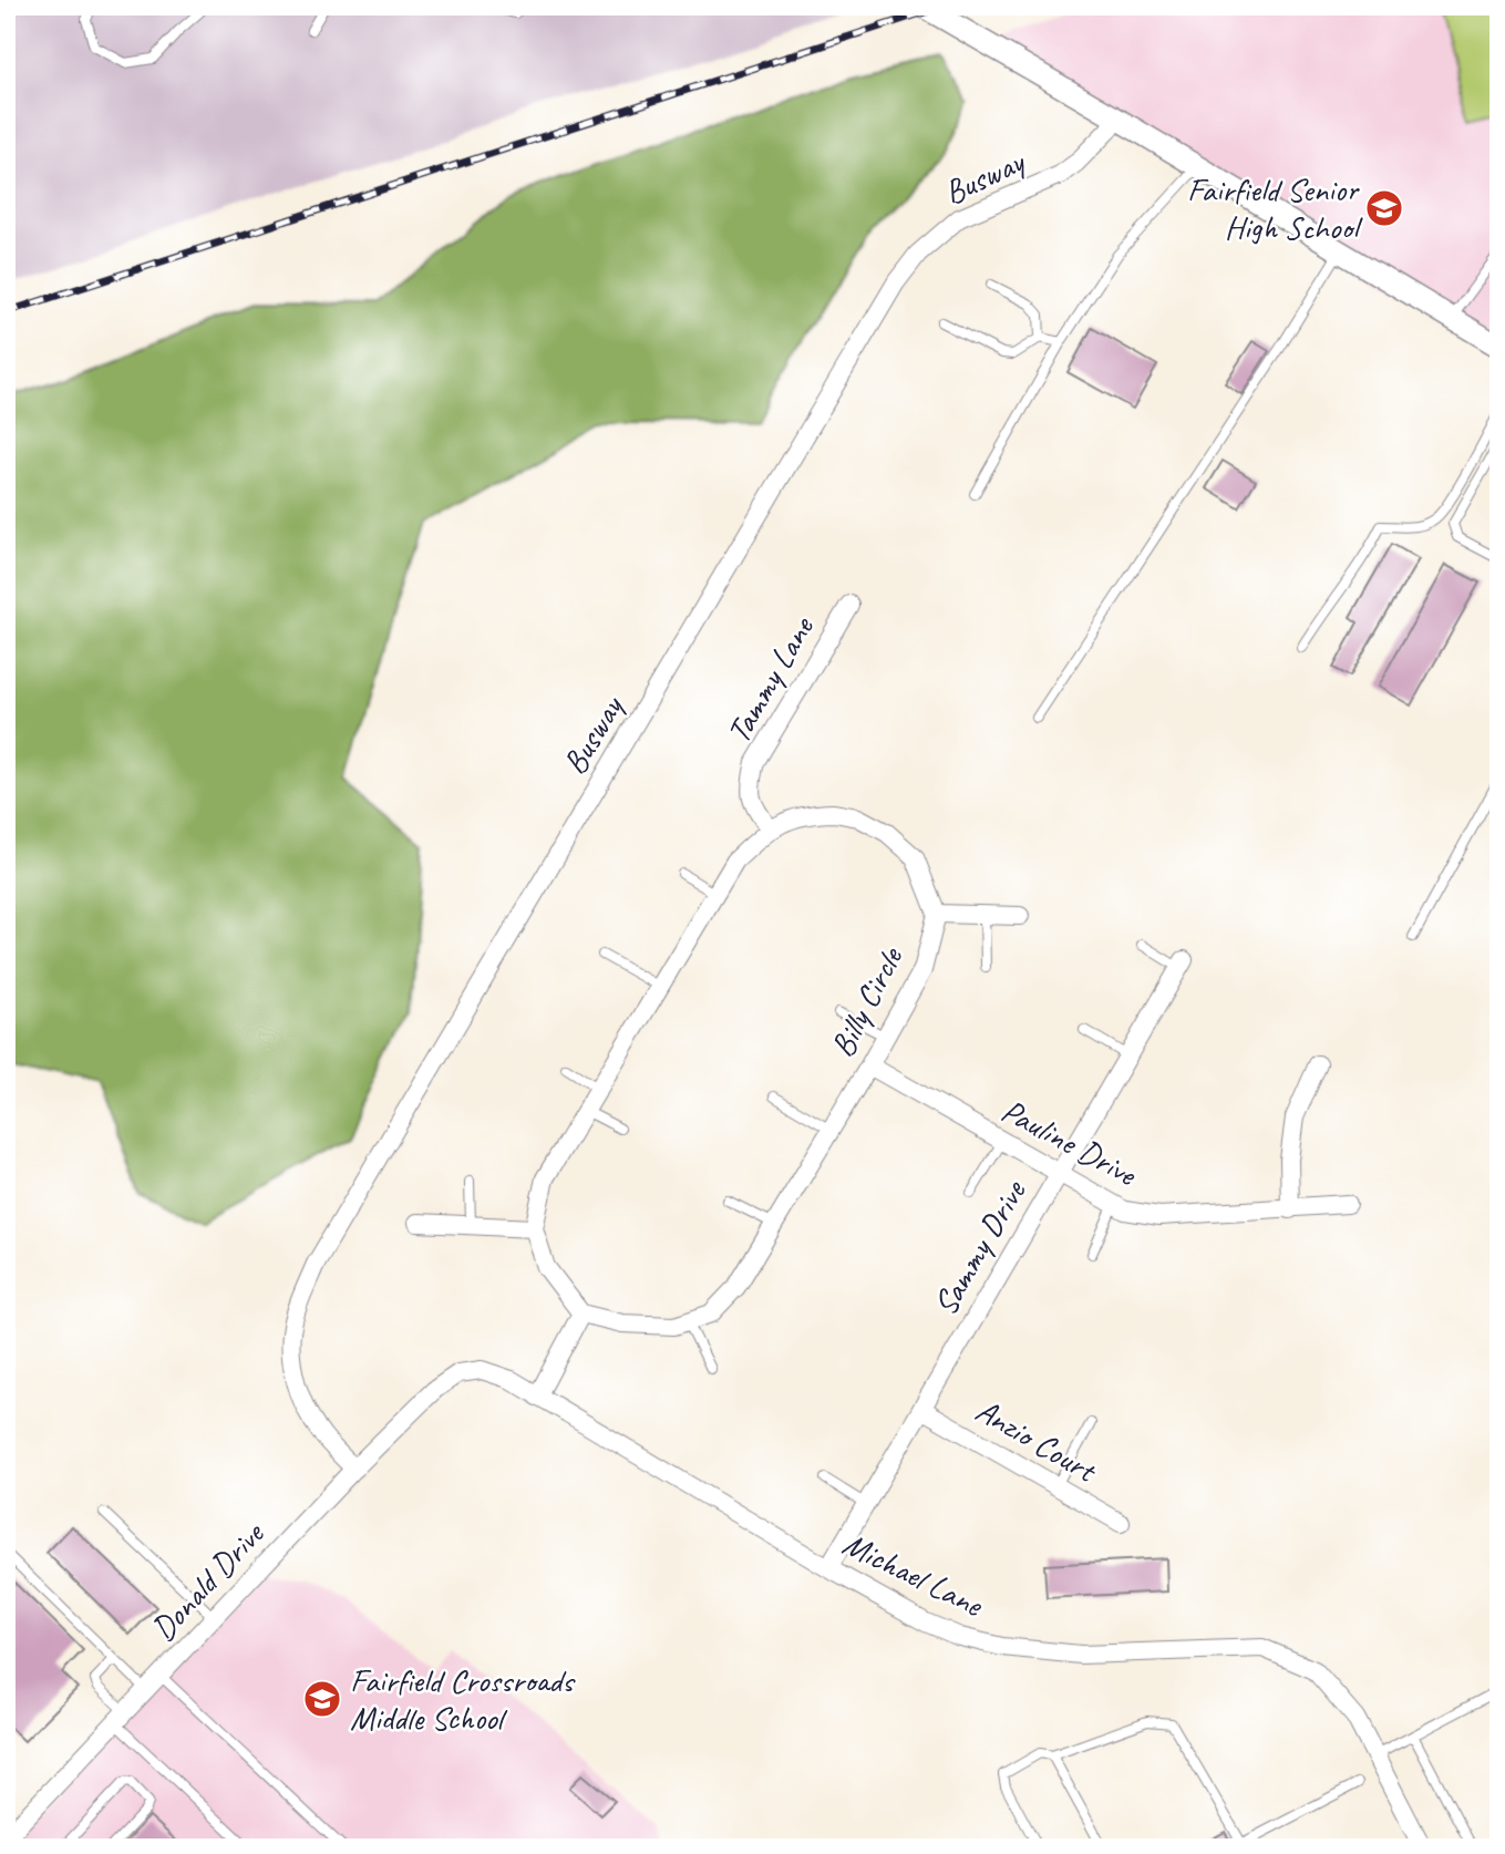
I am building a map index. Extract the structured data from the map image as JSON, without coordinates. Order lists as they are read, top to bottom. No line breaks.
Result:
{"streets":{"street":["Busway","Tammy Lane","Billy Circle","Pauline Drive","Sammy Drive","Anzio Court","Michael Lane","Donald Drive"]},"crossings":[["Busway","Donald Drive"],["Billy Circle","Pauline Drive"],["Pauline Drive","Sammy Drive"],["Sammy Drive","Anzio Court"],["Sammy Drive","Michael Lane"],["Michael Lane","Donald Drive"]],"places":{"school or university":["Fairfield Senior High School","Fairfield Crossroads Middle School"]}}
